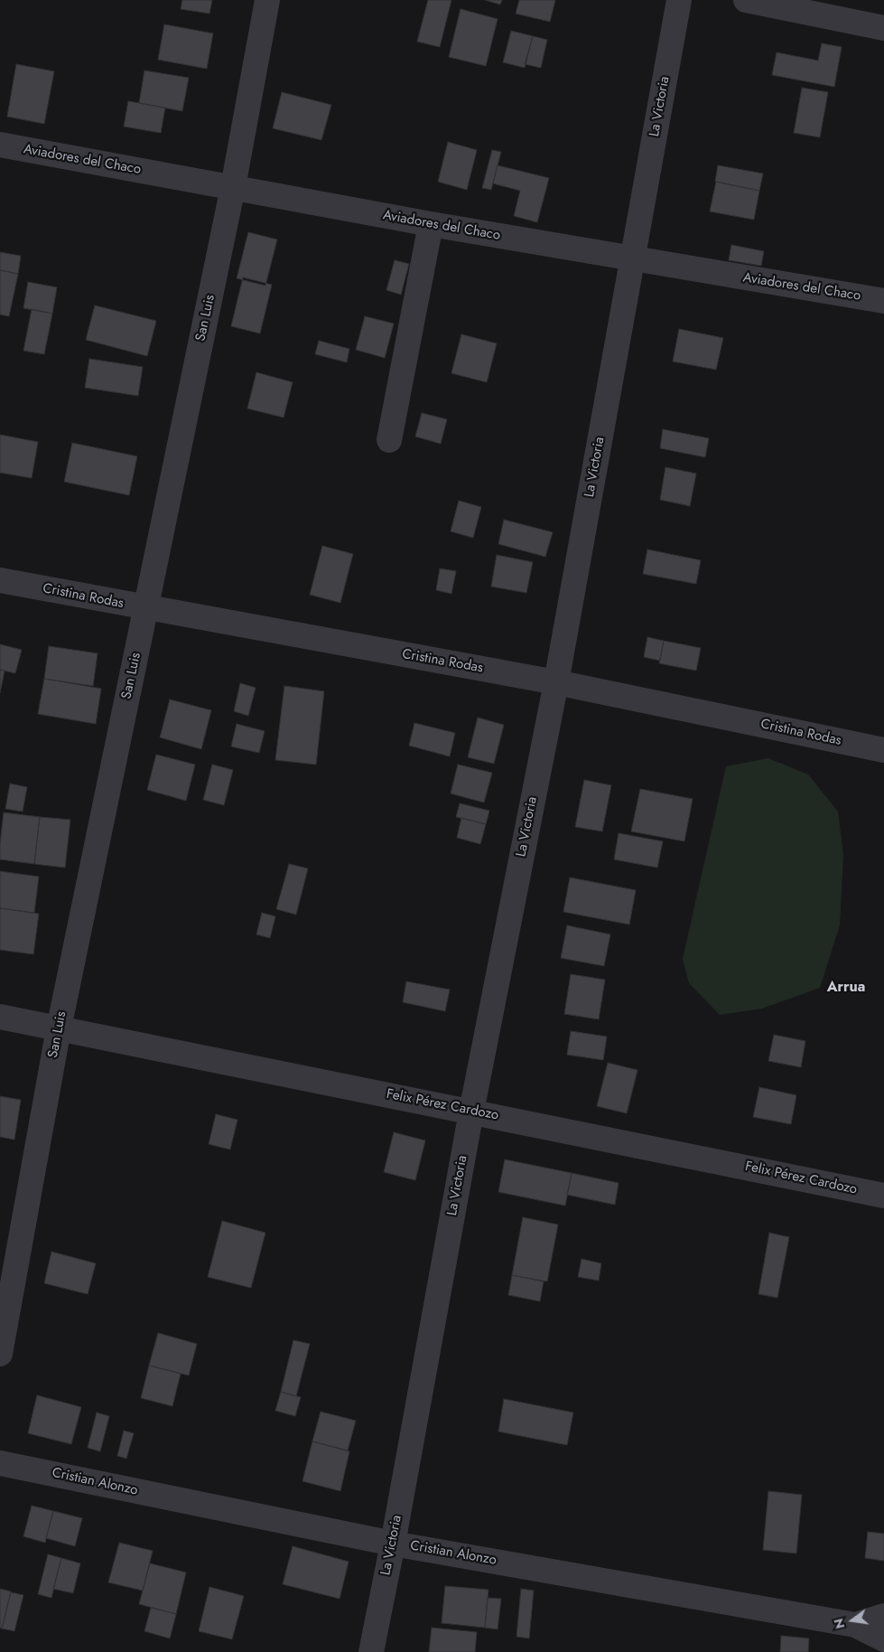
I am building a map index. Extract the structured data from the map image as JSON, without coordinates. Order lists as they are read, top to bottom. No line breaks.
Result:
{"streets":{"street":["La Victoria","Aviadores del Chaco","San Luis","Cristina Rodas","Felix Pérez Cardozo","Cristian Alonzo"]},"crossings":[["La Victoria","Aviadores del Chaco"],["La Victoria","Cristina Rodas"],["La Victoria","Felix Pérez Cardozo"],["La Victoria","Cristian Alonzo"],["Aviadores del Chaco","San Luis"],["San Luis","Cristina Rodas"],["San Luis","Felix Pérez Cardozo"]],"districts":["Arrua"],"north":"left"}
